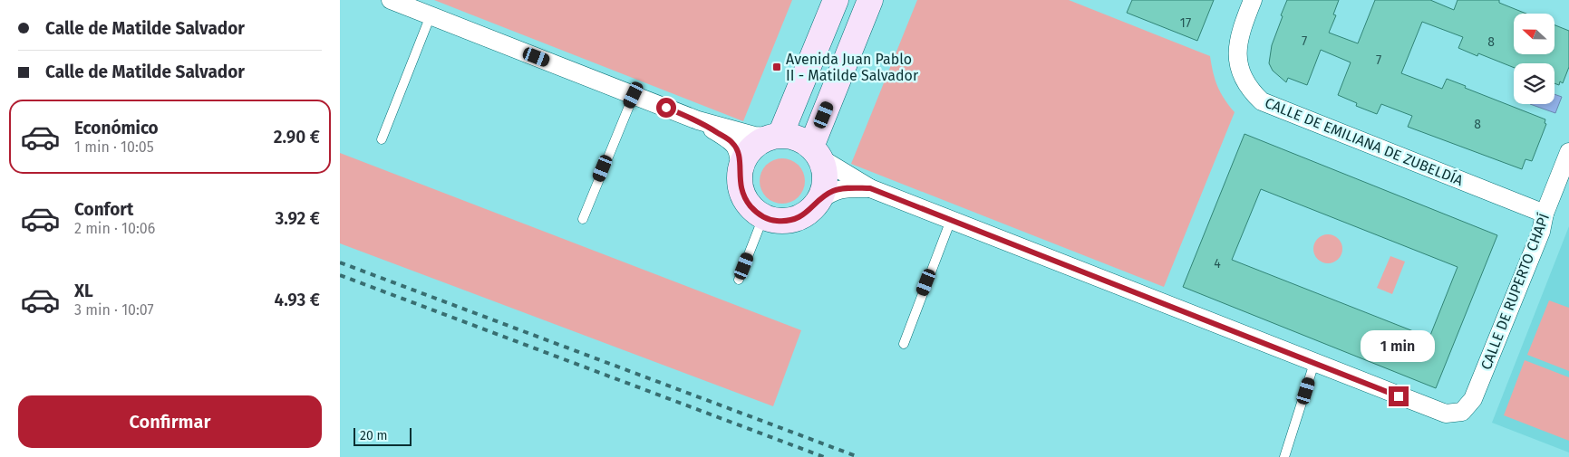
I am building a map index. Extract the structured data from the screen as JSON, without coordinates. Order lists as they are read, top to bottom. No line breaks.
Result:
{"streets":{"street":["CALLE DE EMILIANA DE ZUBELDÍA","CALLE DE RUPERTO CHAPÍ"]},"crossings":[["CALLE DE EMILIANA DE ZUBELDÍA","CALLE DE RUPERTO CHAPÍ"]],"places":{"transit":["Avenida Juan Pablo II - Matilde Salvador"]},"house_numbers":["17","7","8","7","8","4"],"scale_bar":"20 m","north":"left","page":{"banner":["Calle de Matilde Salvador","Calle de Matilde Salvador"],"list":[{"name":"Económico","note":"1 min · 10:05","value":"2.90 €"},{"name":"Confort","note":"2 min · 10:06","value":"3.92 €"},{"name":"XL","note":"3 min · 10:07","value":"4.93 €"}],"bubble":"1 min","buttons":"Confirmar","scale":"20 m"}}
